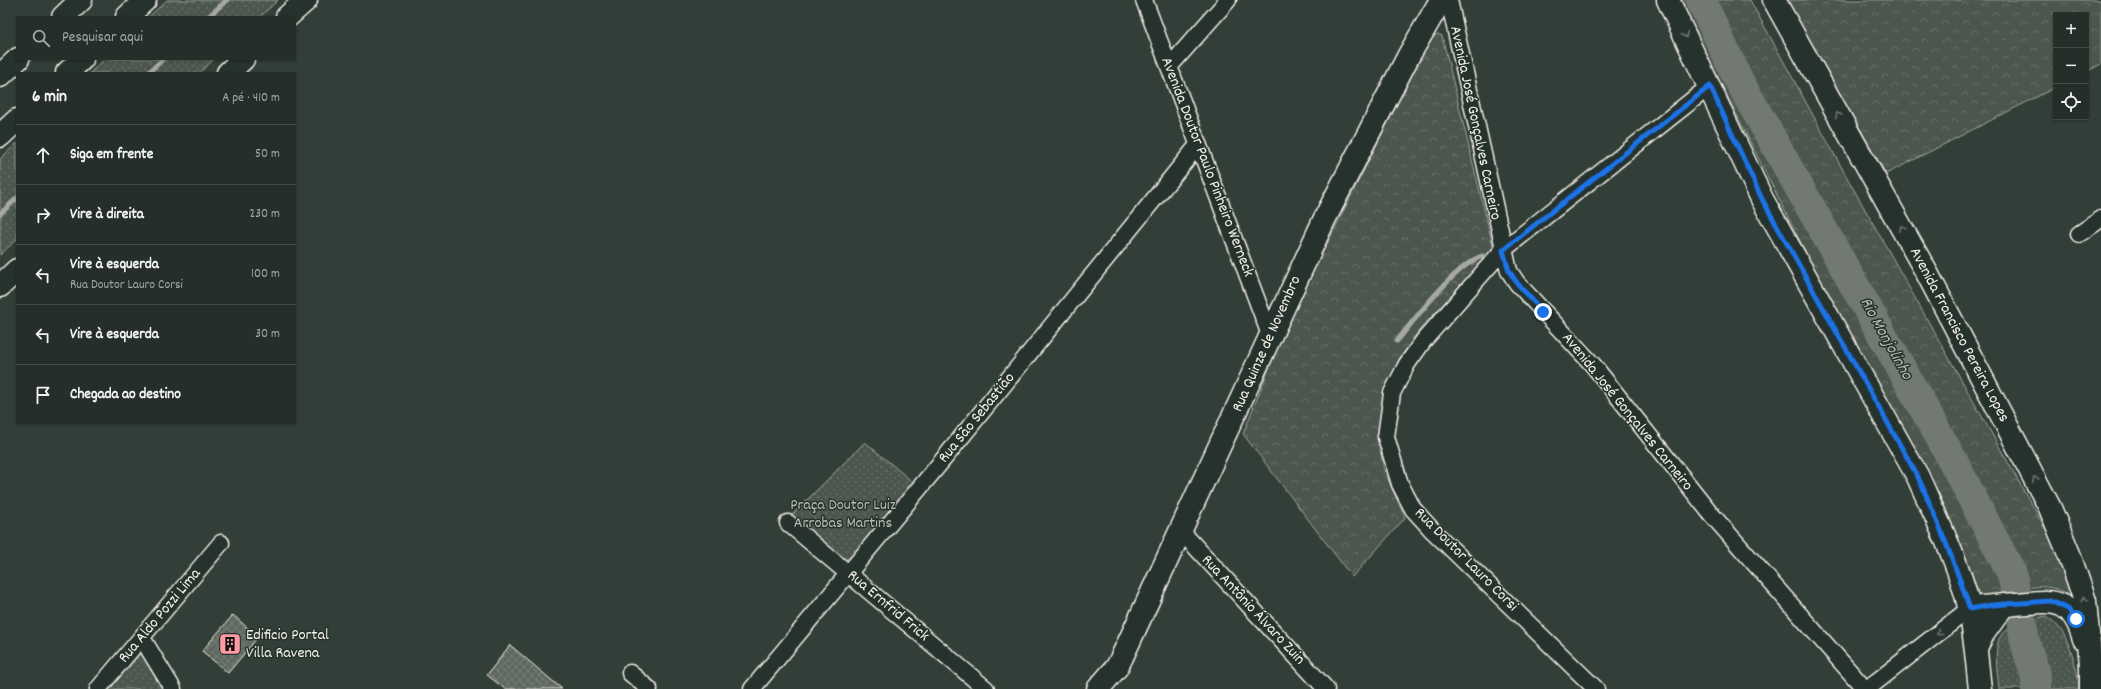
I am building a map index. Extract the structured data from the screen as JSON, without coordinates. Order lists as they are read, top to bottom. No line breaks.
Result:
{"streets":{"main road":["Avenida Francisco Pereira Lopes","Rua Quinze de Novembro"],"street":["Avenida José Gonçalves Carneiro","Avenida Doutor Paulo Pinheiro Werneck","Rua São Sebastião","Rua Doutor Lauro Corsi","Rua Ernfrid Frick","Rua Antônio Álvaro Zuin","Rua Aldo Pozzi Lima"]},"crossings":[["Avenida José Gonçalves Carneiro","Rua Doutor Lauro Corsi"],["Avenida Doutor Paulo Pinheiro Werneck","Rua Quinze de Novembro"],["Avenida Doutor Paulo Pinheiro Werneck","Rua São Sebastião"],["Rua Quinze de Novembro","Rua Antônio Álvaro Zuin"],["Rua São Sebastião","Rua Ernfrid Frick"]],"water":["Rio Monjolinho"],"parks":["Praça Doutor Luiz Arrobas Martins"],"places":{"building":["Edificio Portal Villa Ravena"]},"page":{"map_buttons":["+","−"],"search":"Pesquisar aqui","heading":["6 min","A pé · 410 m"],"list":[["Siga em frente","50 m"],["Vire à direita","230 m"],["Vire à esquerda","Rua Doutor Lauro Corsi","100 m"],["Vire à esquerda","30 m"],"Chegada ao destino"]}}
